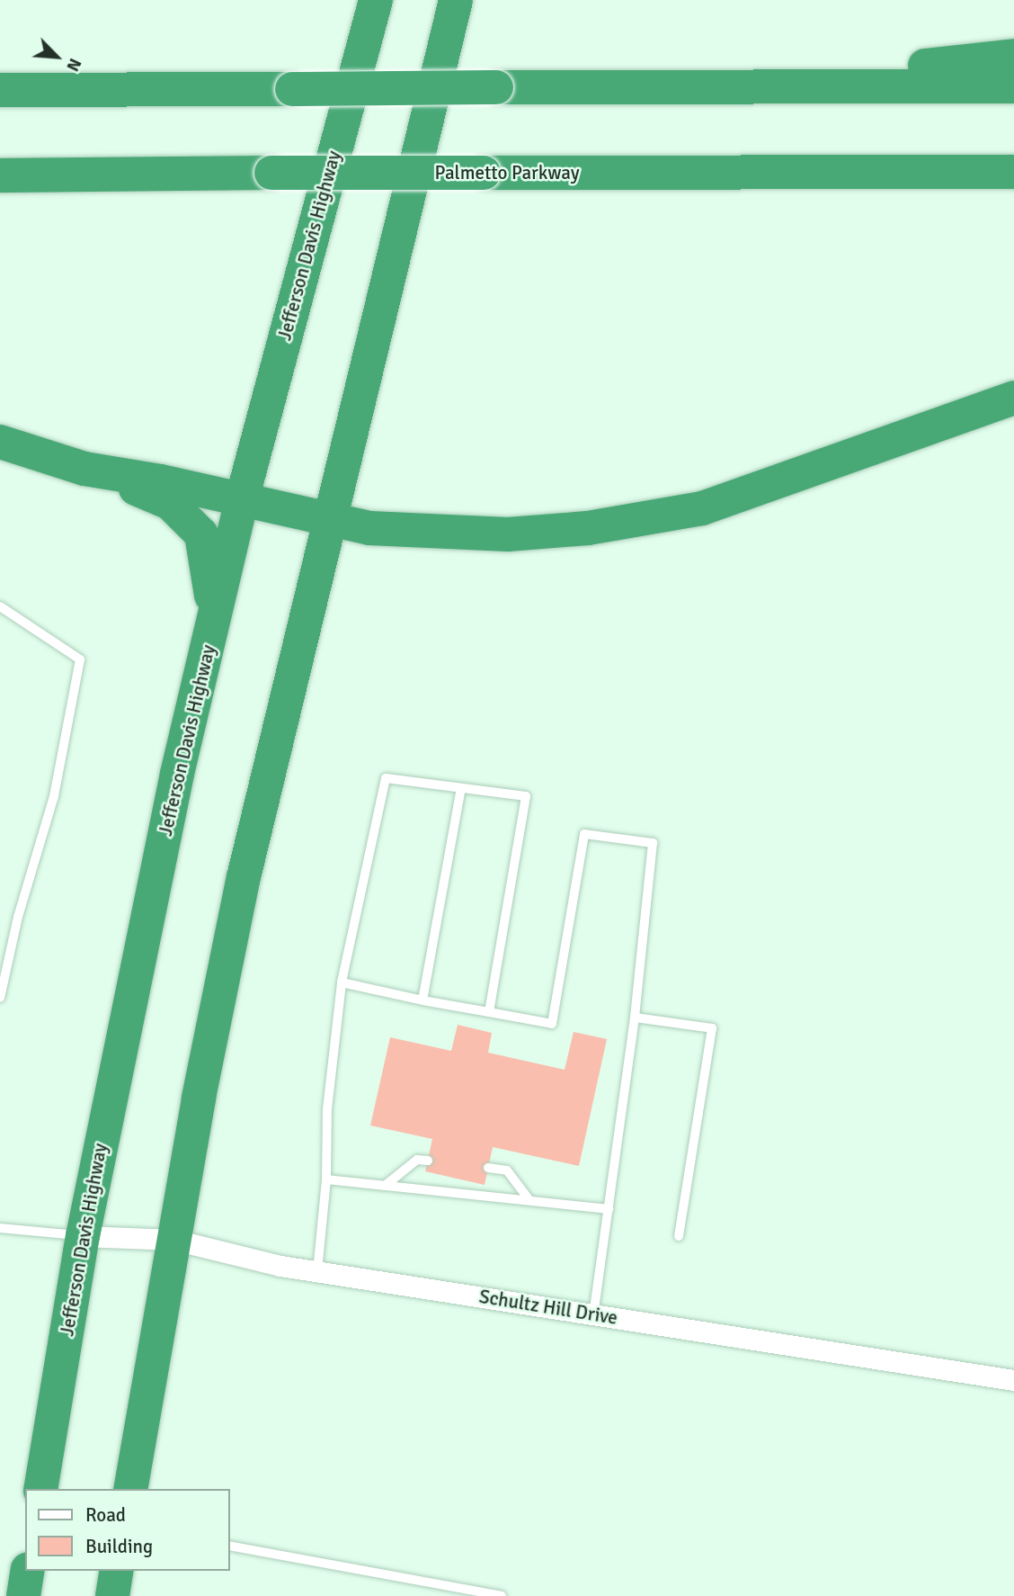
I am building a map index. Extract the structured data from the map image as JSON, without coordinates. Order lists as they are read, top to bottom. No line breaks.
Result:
{"streets":{"highway":["Palmetto Parkway","Jefferson Davis Highway"],"street":["Schultz Hill Drive"]},"crossings":[["Jefferson Davis Highway","Schultz Hill Drive"]],"legend":["Road","Building"],"north":"bottom right"}
